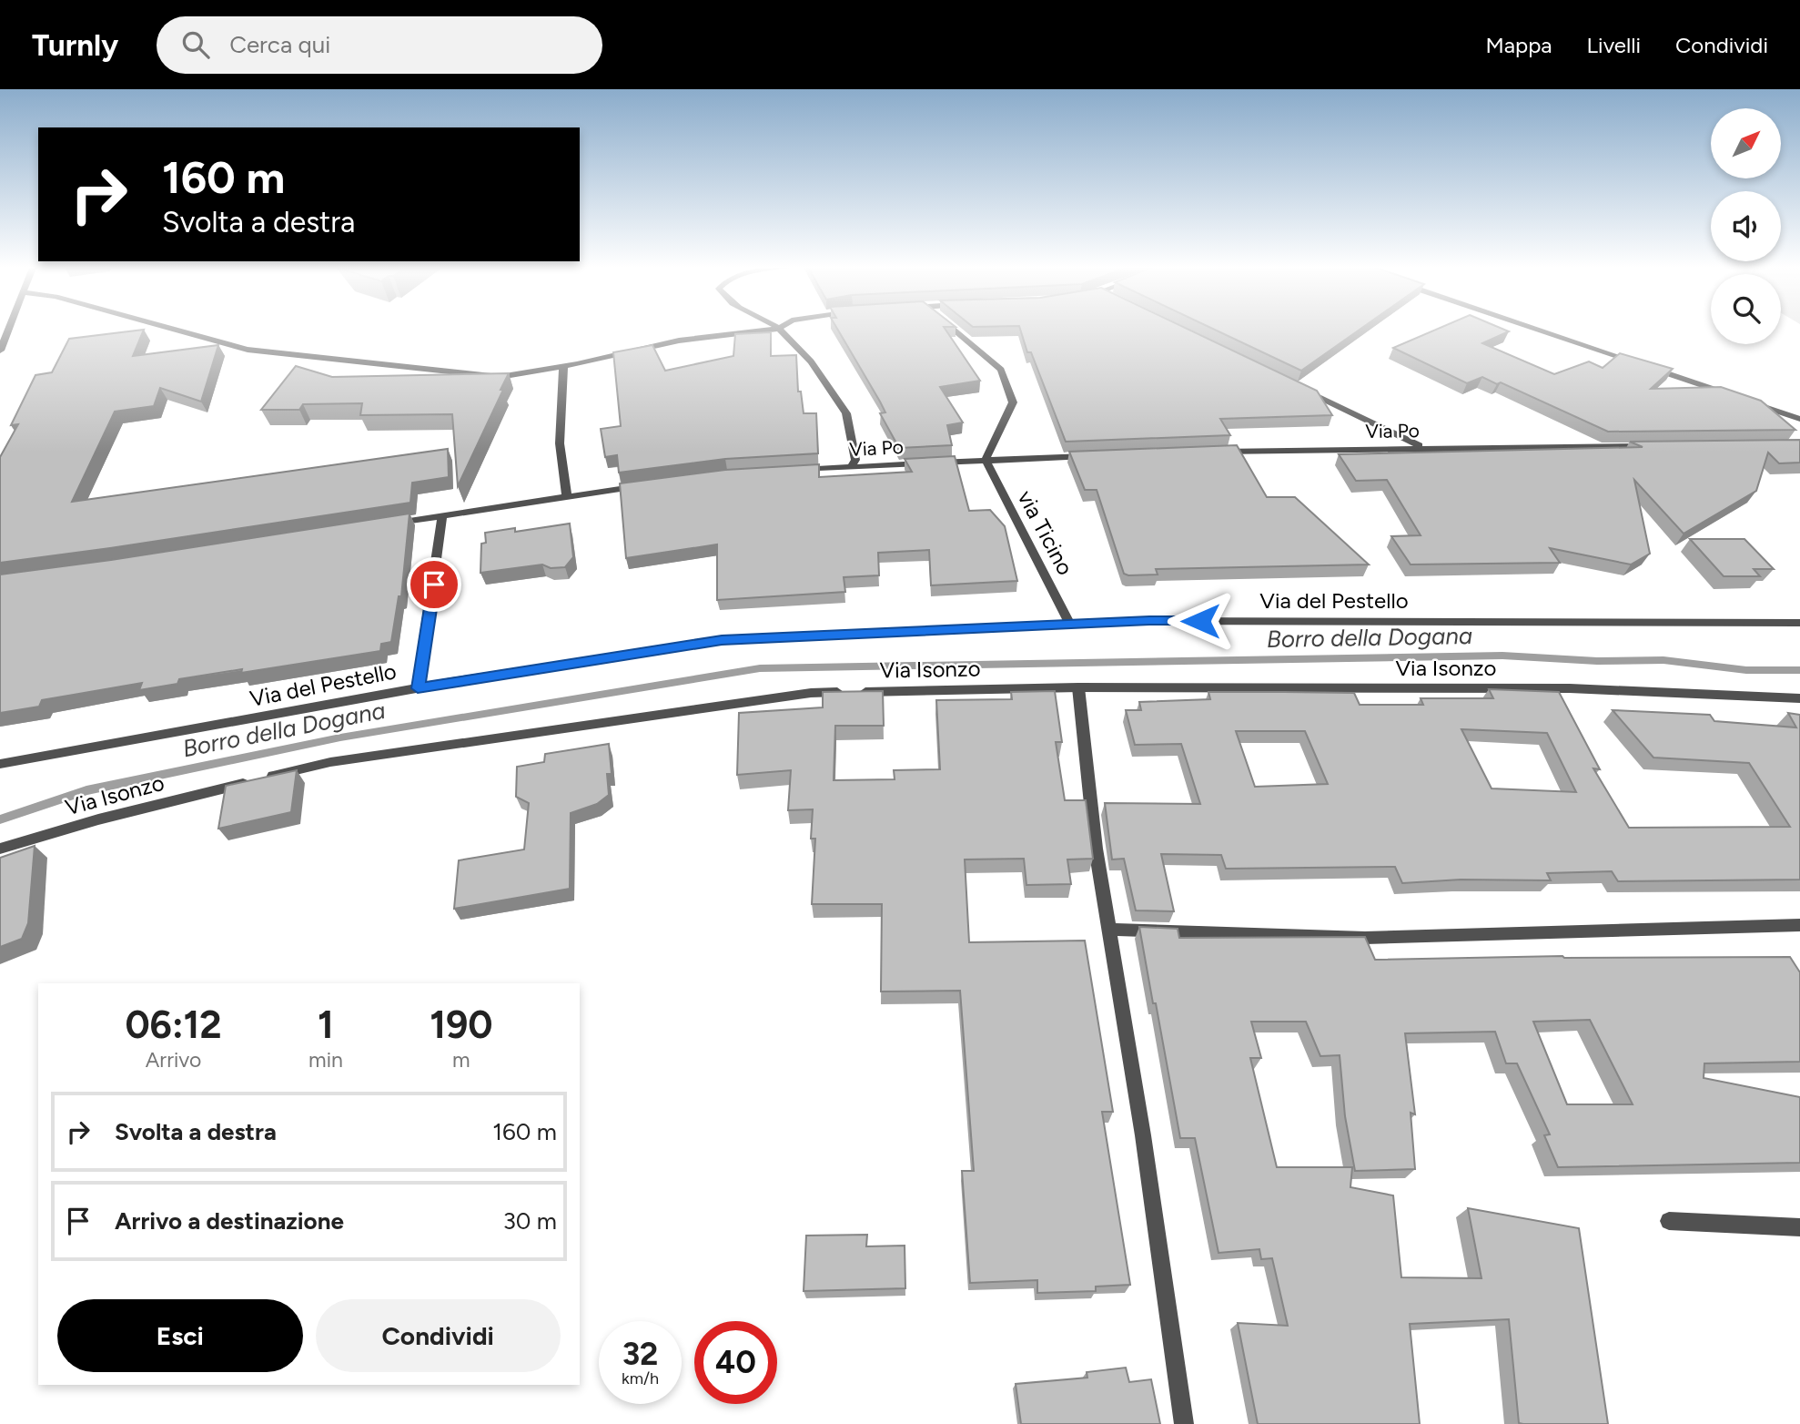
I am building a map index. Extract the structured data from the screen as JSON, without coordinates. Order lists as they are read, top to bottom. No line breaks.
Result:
{"streets":{"street":["Via Po","via Ticino","Via del Pestello","Via Isonzo"]},"crossings":[["Via Po","via Ticino"],["via Ticino","Via del Pestello"]],"water":["Borro della Dogana"],"north":"top right","page":{"header":"Turnly","search":"Cerca qui","nav":["Mappa","Livelli","Condividi"],"turn":["160 m","Svolta a destra"],"eta":["06:12","Arrivo","1","min","190","m"],"list":[{"name":"Svolta a destra","value":"160 m"},{"name":"Arrivo a destinazione","value":"30 m"}],"buttons":["Esci","Condividi"],"speed":"32 km/h","limit":"40"}}
